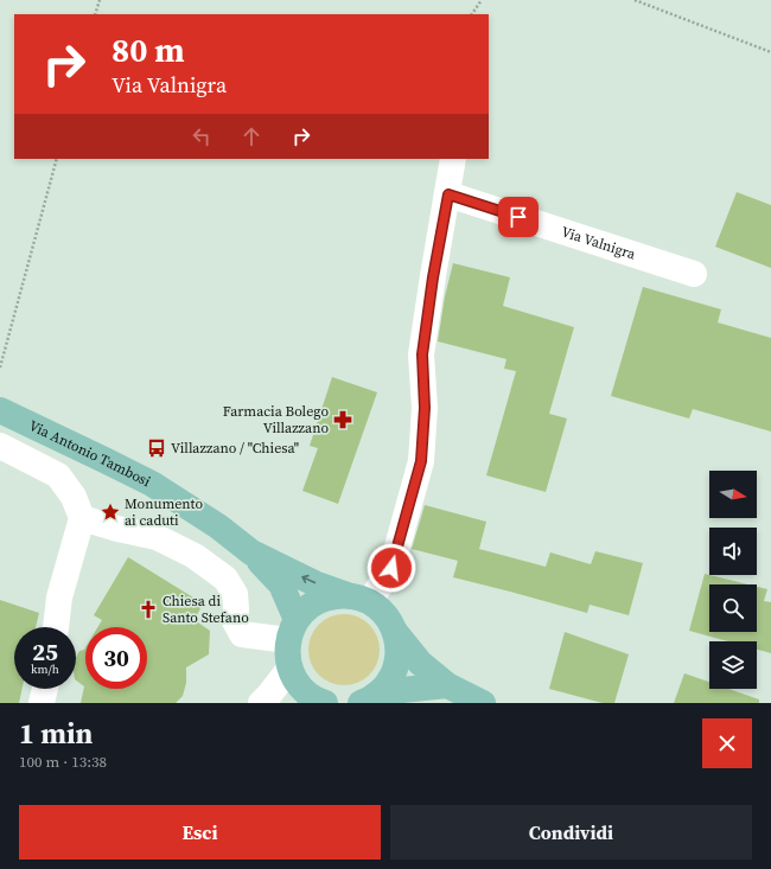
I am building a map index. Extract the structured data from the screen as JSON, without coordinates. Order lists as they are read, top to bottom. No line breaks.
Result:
{"streets":{"main road":["Via Antonio Tambosi"],"street":["Via Valnigra"]},"places":{"pharmacy":["Farmacia Bolego Villazzano"],"bus stop":["Villazzano / \"Chiesa\""],"place":["Monumento ai caduti"],"church":["Chiesa di Santo Stefano"]},"north":"right","page":{"turn":["80 m","Via Valnigra"],"speed":"25 km/h","limit":"30","heading":["1 min","100 m · 13:38"],"buttons":["Esci","Condividi"]}}
